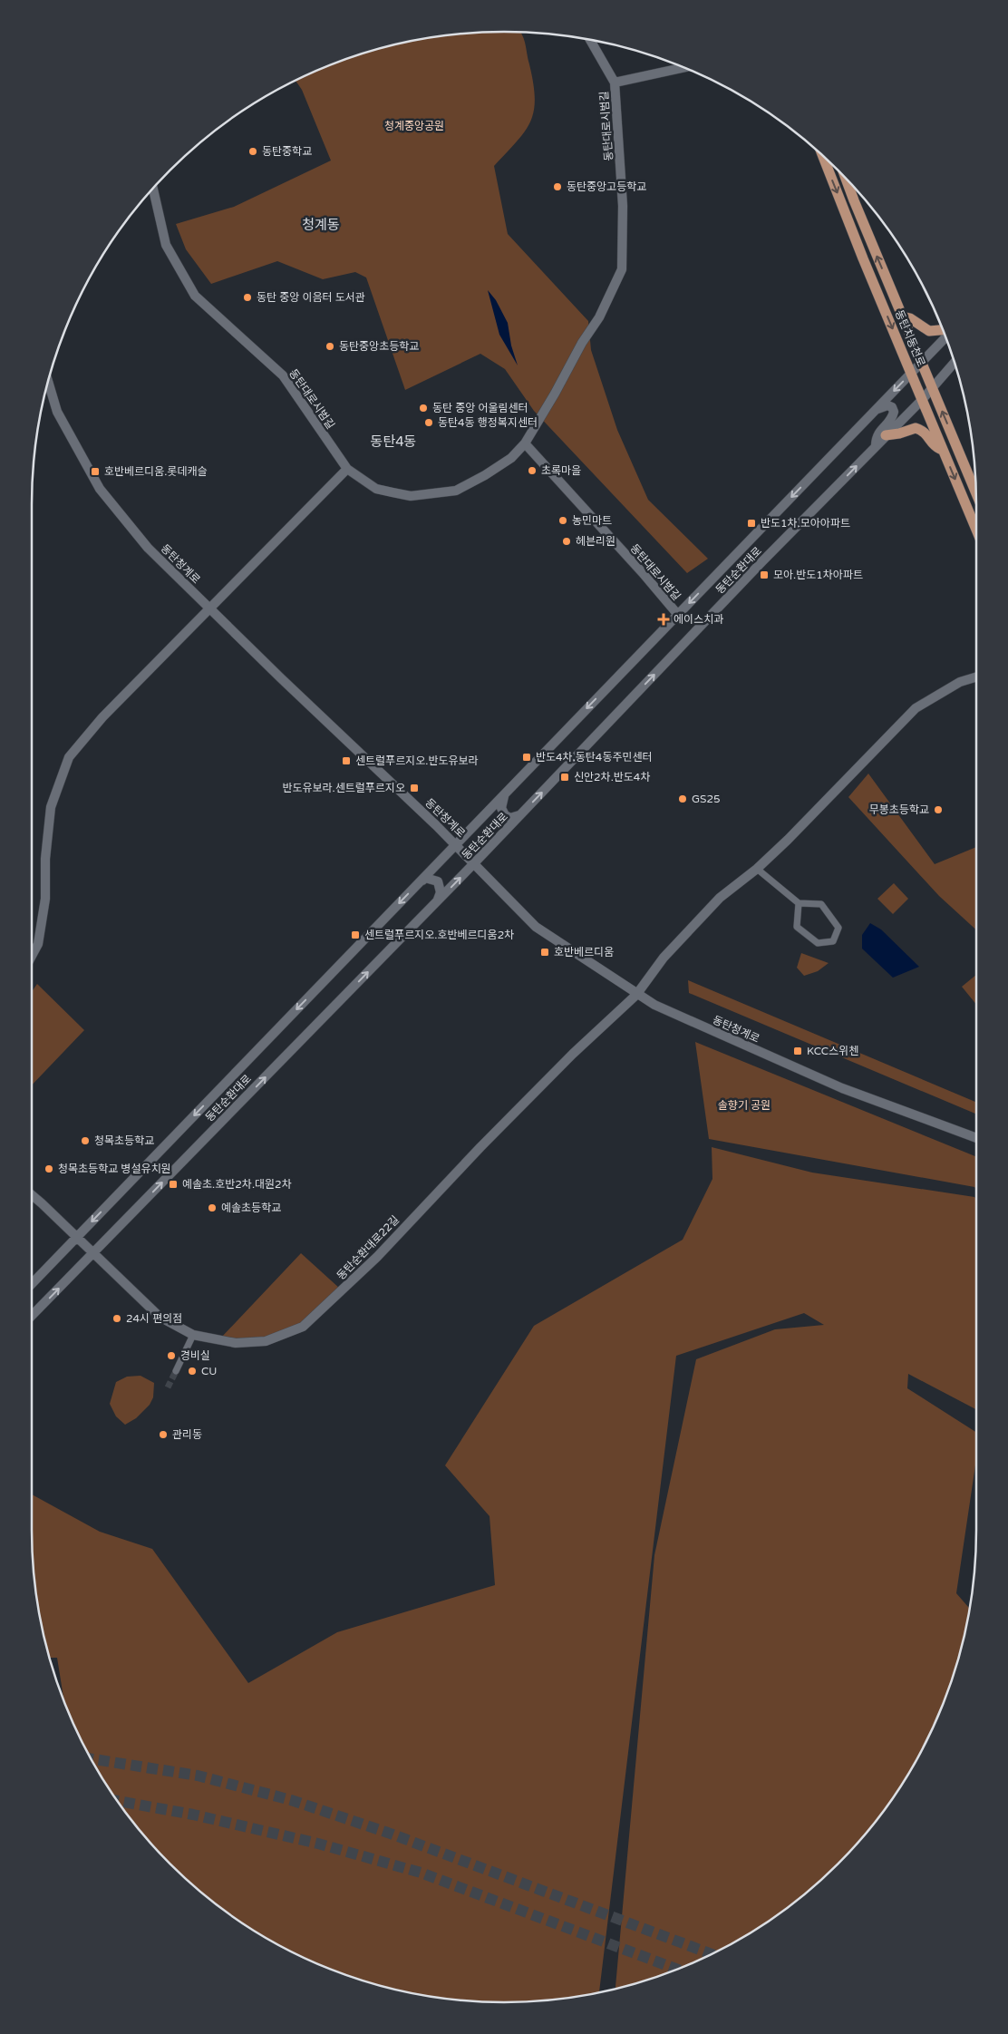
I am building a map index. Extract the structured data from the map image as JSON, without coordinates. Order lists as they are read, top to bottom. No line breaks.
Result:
{"streets":{"main road":["동탄치동천로"],"street":["동탄대로시범길","동탄청계로","동탄순환대로","동탄순환대로22길"]},"crossings":[["동탄대로시범길","동탄순환대로"],["동탄치동천로","동탄순환대로"],["동탄청계로","동탄순환대로"],["동탄청계로","동탄순환대로22길"],["동탄순환대로","동탄순환대로22길"]],"districts":["청계동","동탄4동"],"parks":["청계중앙공원","솔향기 공원"],"places":{"other":["동탄중학교","동탄중앙고등학교","동탄 중앙 이음터 도서관","동탄중앙초등학교","동탄 중앙 어울림센터","동탄4동 행정복지센터","초록마을","농민마트","헤븐리원","GS25","무봉초등학교","청목초등학교","청목초등학교 병설유치원","예솔초등학교","24시 편의점","경비실","CU","관리동"],"transit":["호반베르디움.롯데캐슬","반도1차.모아아파트","모아.반도1차아파트","반도4차.동탄4동주민센터","센트럴푸르지오.반도유보라","신안2차.반도4차","반도유보라.센트럴푸르지오","센트럴푸르지오.호반베르디움2차","호반베르디움","KCC스위첸","예솔초.호반2차.대원2차"],"health":["에이스치과"]}}
